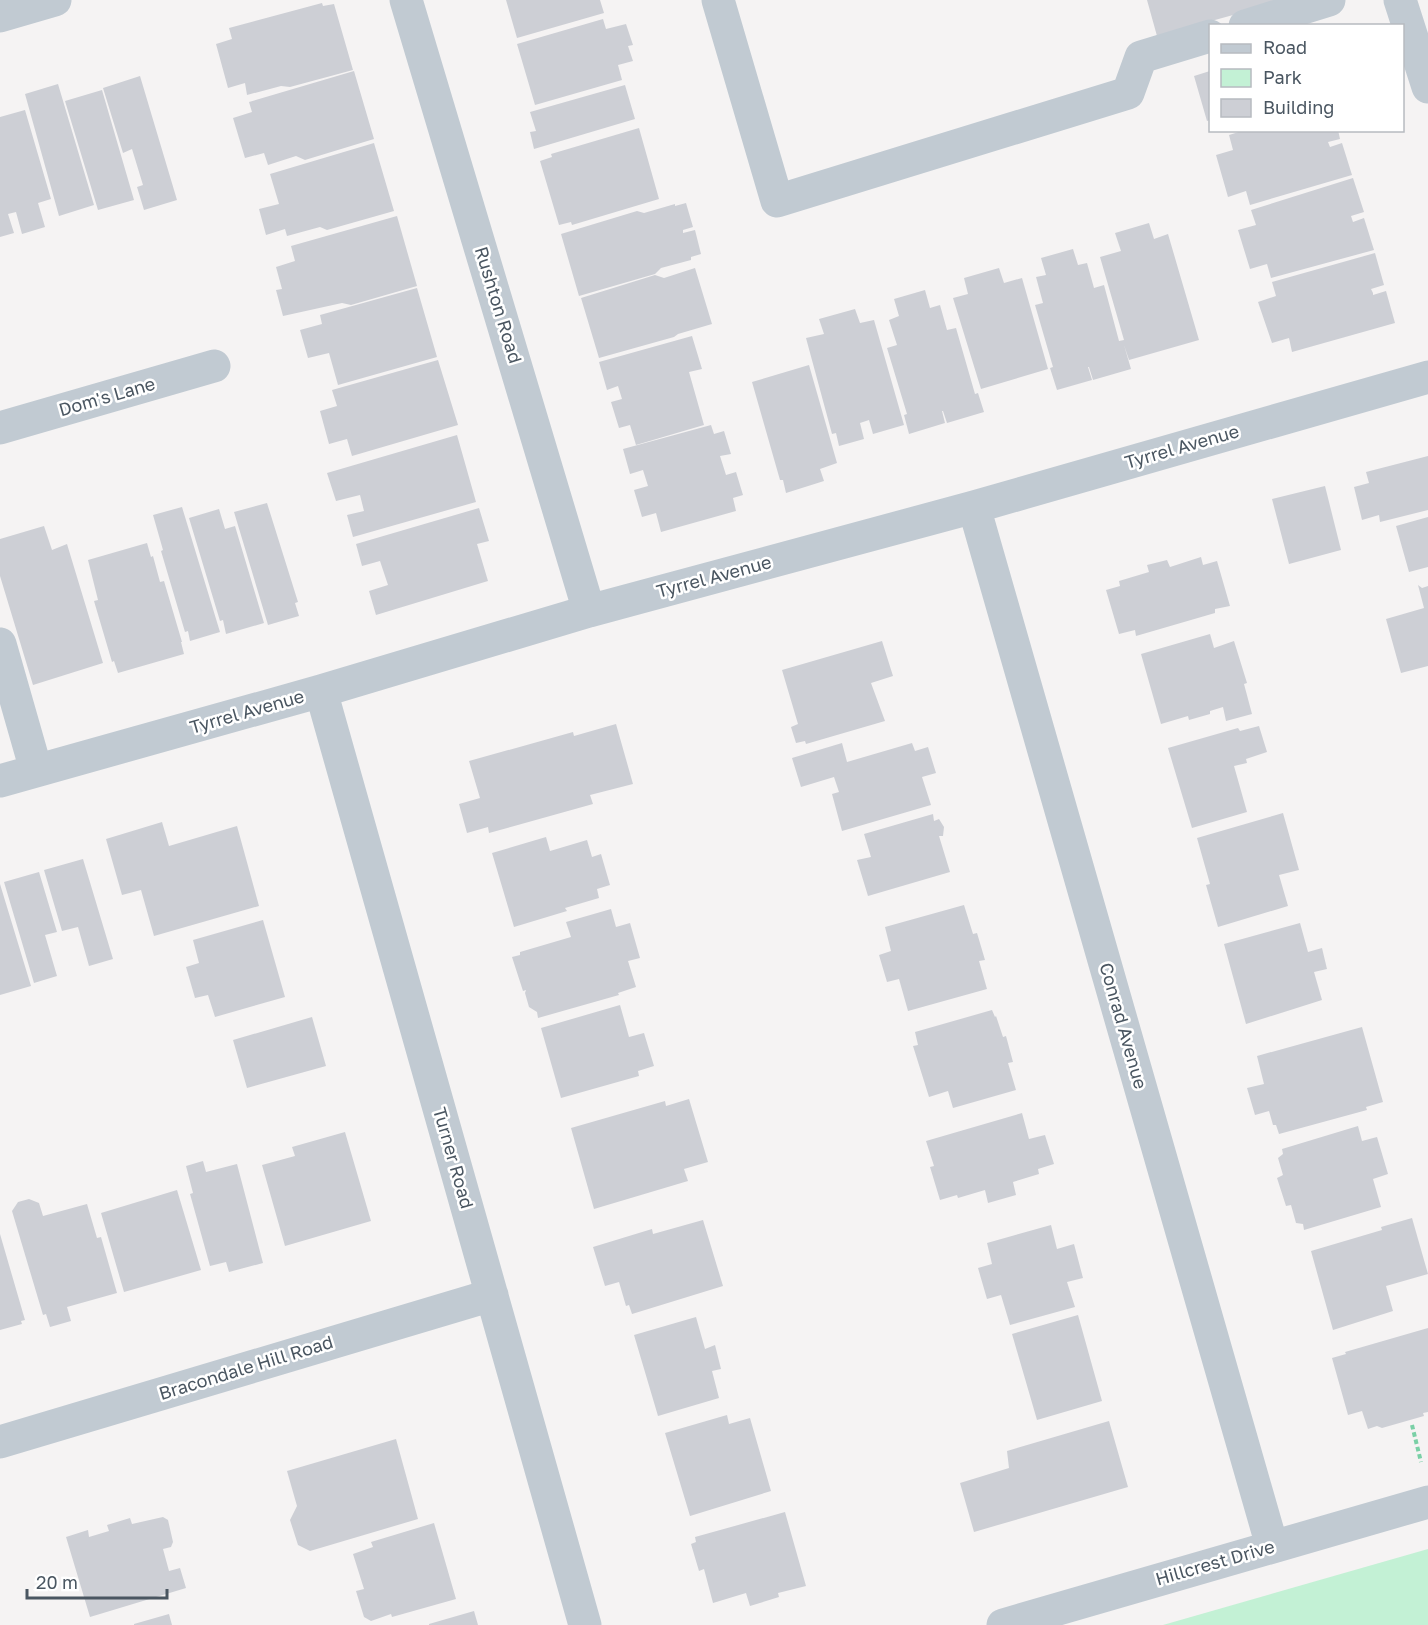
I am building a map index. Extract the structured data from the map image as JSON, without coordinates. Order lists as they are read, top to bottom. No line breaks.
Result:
{"streets":{"street":["Rushton Road","Dom's Lane","Tyrrel Avenue","Conrad Avenue","Turner Road","Bracondale Hill Road","Hillcrest Drive"]},"crossings":[["Rushton Road","Tyrrel Avenue"],["Tyrrel Avenue","Conrad Avenue"],["Tyrrel Avenue","Turner Road"],["Conrad Avenue","Hillcrest Drive"],["Turner Road","Bracondale Hill Road"]],"legend":["Road","Park","Building"],"scale_bar":"20 m"}
